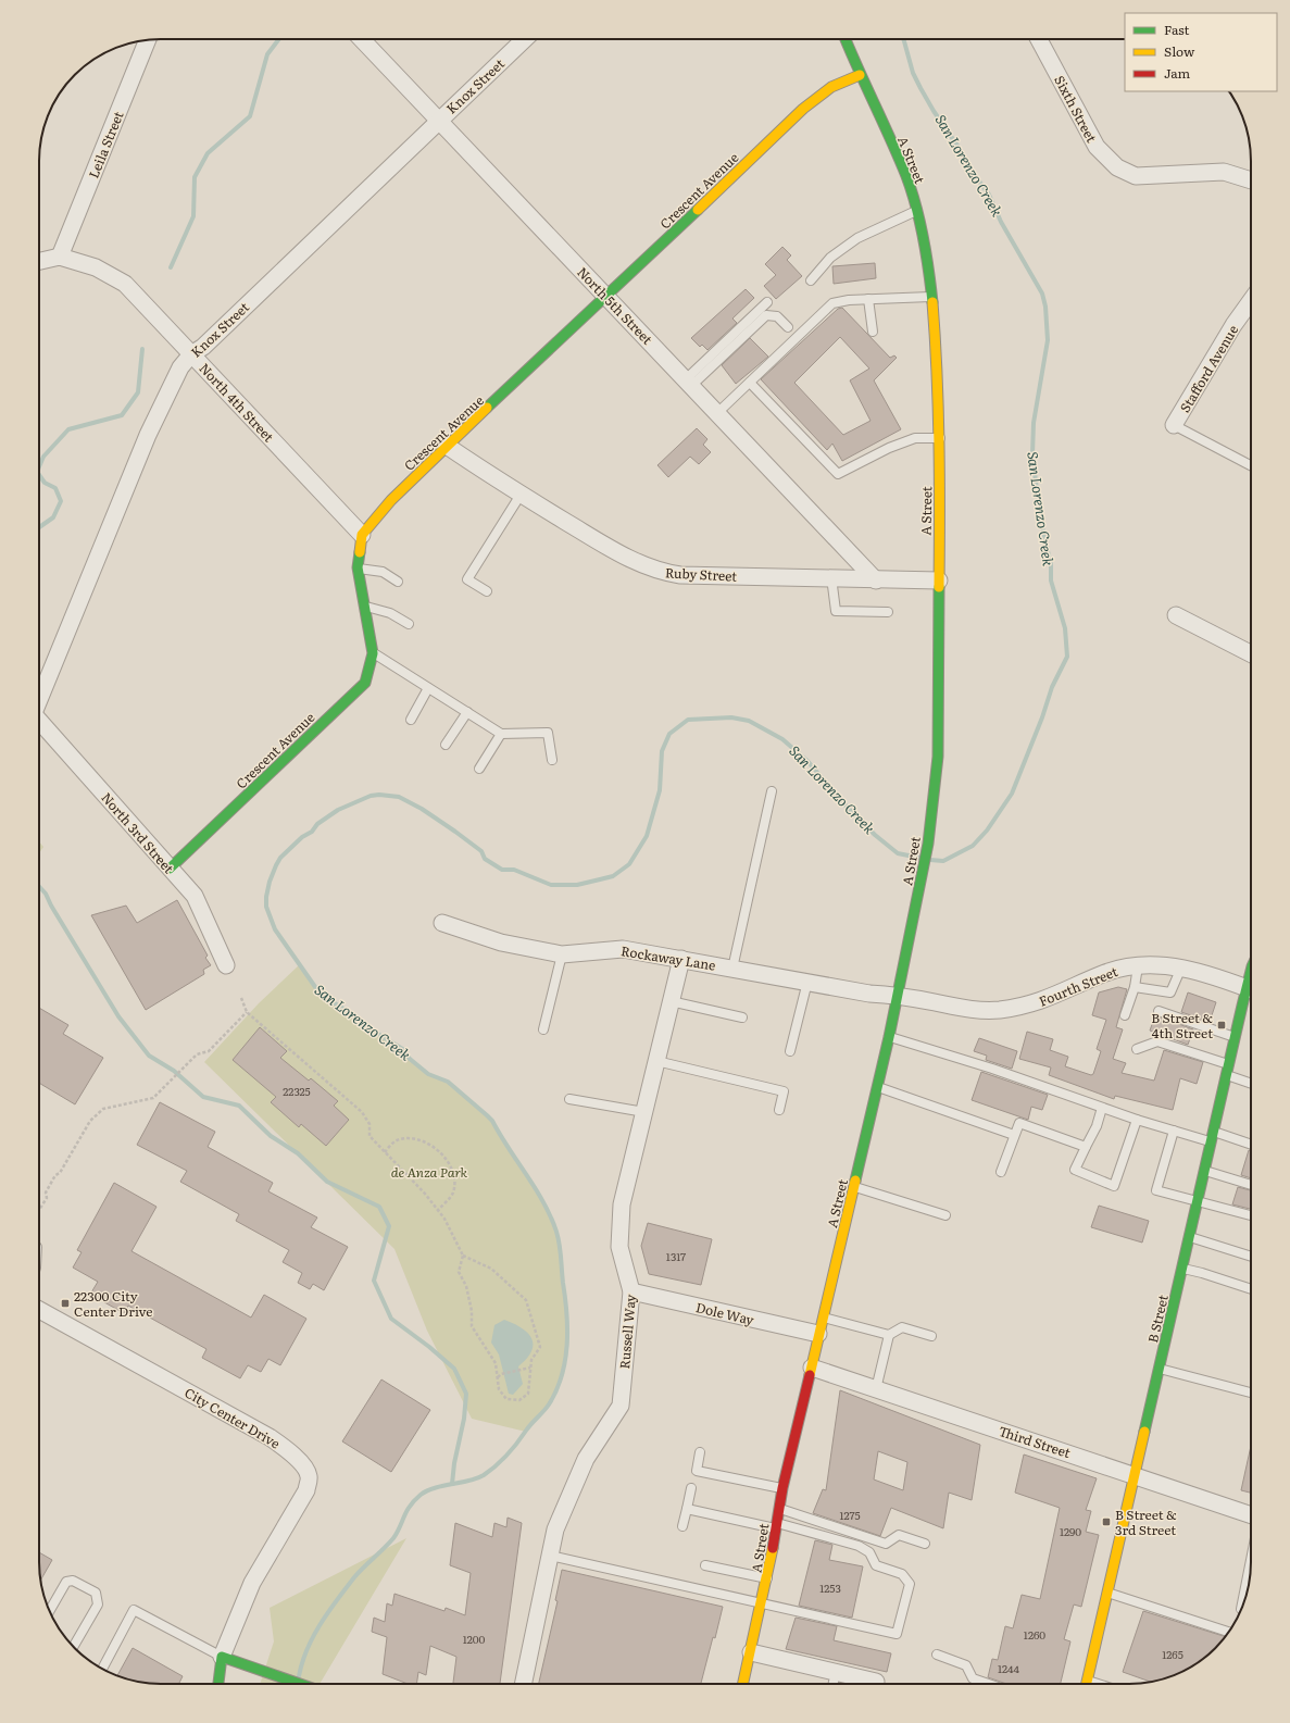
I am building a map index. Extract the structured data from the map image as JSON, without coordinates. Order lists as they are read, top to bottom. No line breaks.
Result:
{"streets":{"street":["Knox Street","Sixth Street","Leila Street","A Street","Crescent Avenue","North 5th Street","Stafford Avenue","North 4th Street","Ruby Street","North 3rd Street","Rockaway Lane","Fourth Street","Dole Way","B Street","Russell Way","City Center Drive","Third Street"]},"crossings":[["Knox Street","North 5th Street"],["Knox Street","North 4th Street"],["Leila Street","North 4th Street"],["A Street","Crescent Avenue"],["A Street","Ruby Street"],["A Street","Rockaway Lane"],["A Street","Fourth Street"],["A Street","Dole Way"],["A Street","Third Street"],["Crescent Avenue","North 5th Street"],["Crescent Avenue","North 4th Street"],["Crescent Avenue","Ruby Street"],["Crescent Avenue","North 3rd Street"],["North 5th Street","Ruby Street"],["Rockaway Lane","Fourth Street"],["Rockaway Lane","Russell Way"],["Dole Way","Russell Way"],["B Street","Third Street"]],"water":["San Lorenzo Creek"],"parks":["de Anza Park"],"places":{"transit":["B Street & 4th Street","22300 City Center Drive","B Street & 3rd Street"]},"house_numbers":["22325","1317","1275","1290","1253","1260","1200","1265","1244"],"legend":["Fast","Slow","Jam"]}
